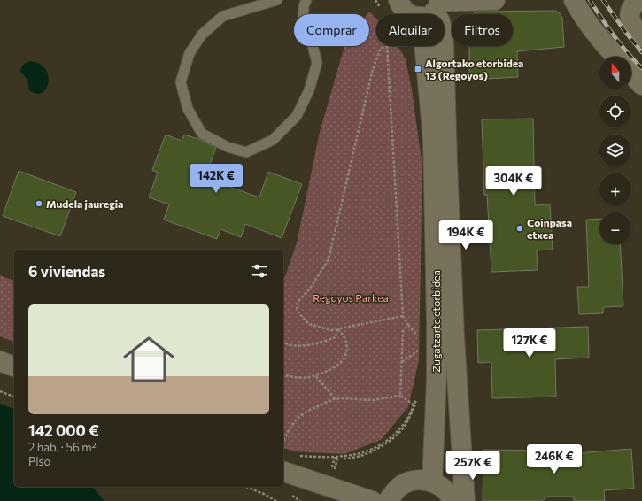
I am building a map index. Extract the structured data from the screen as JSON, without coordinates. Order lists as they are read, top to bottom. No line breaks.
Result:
{"streets":{"street":["Zugatzarte etorbidea"]},"parks":["Regoyos Parkea"],"places":{"transit":["Algortako etorbidea 13 (Regoyos)"],"other":["Mudela jauregia","Coinpasa etxea"]},"north":"top","page":{"chip":["Comprar","Alquilar","Filtros"],"map_buttons":["+","−"],"price":["142K €","304K €","194K €","127K €","246K €","257K €"],"heading":"6 viviendas","list":[{"name":"142 000 €","note":"2 hab. · 56 m² · Piso"}]}}
